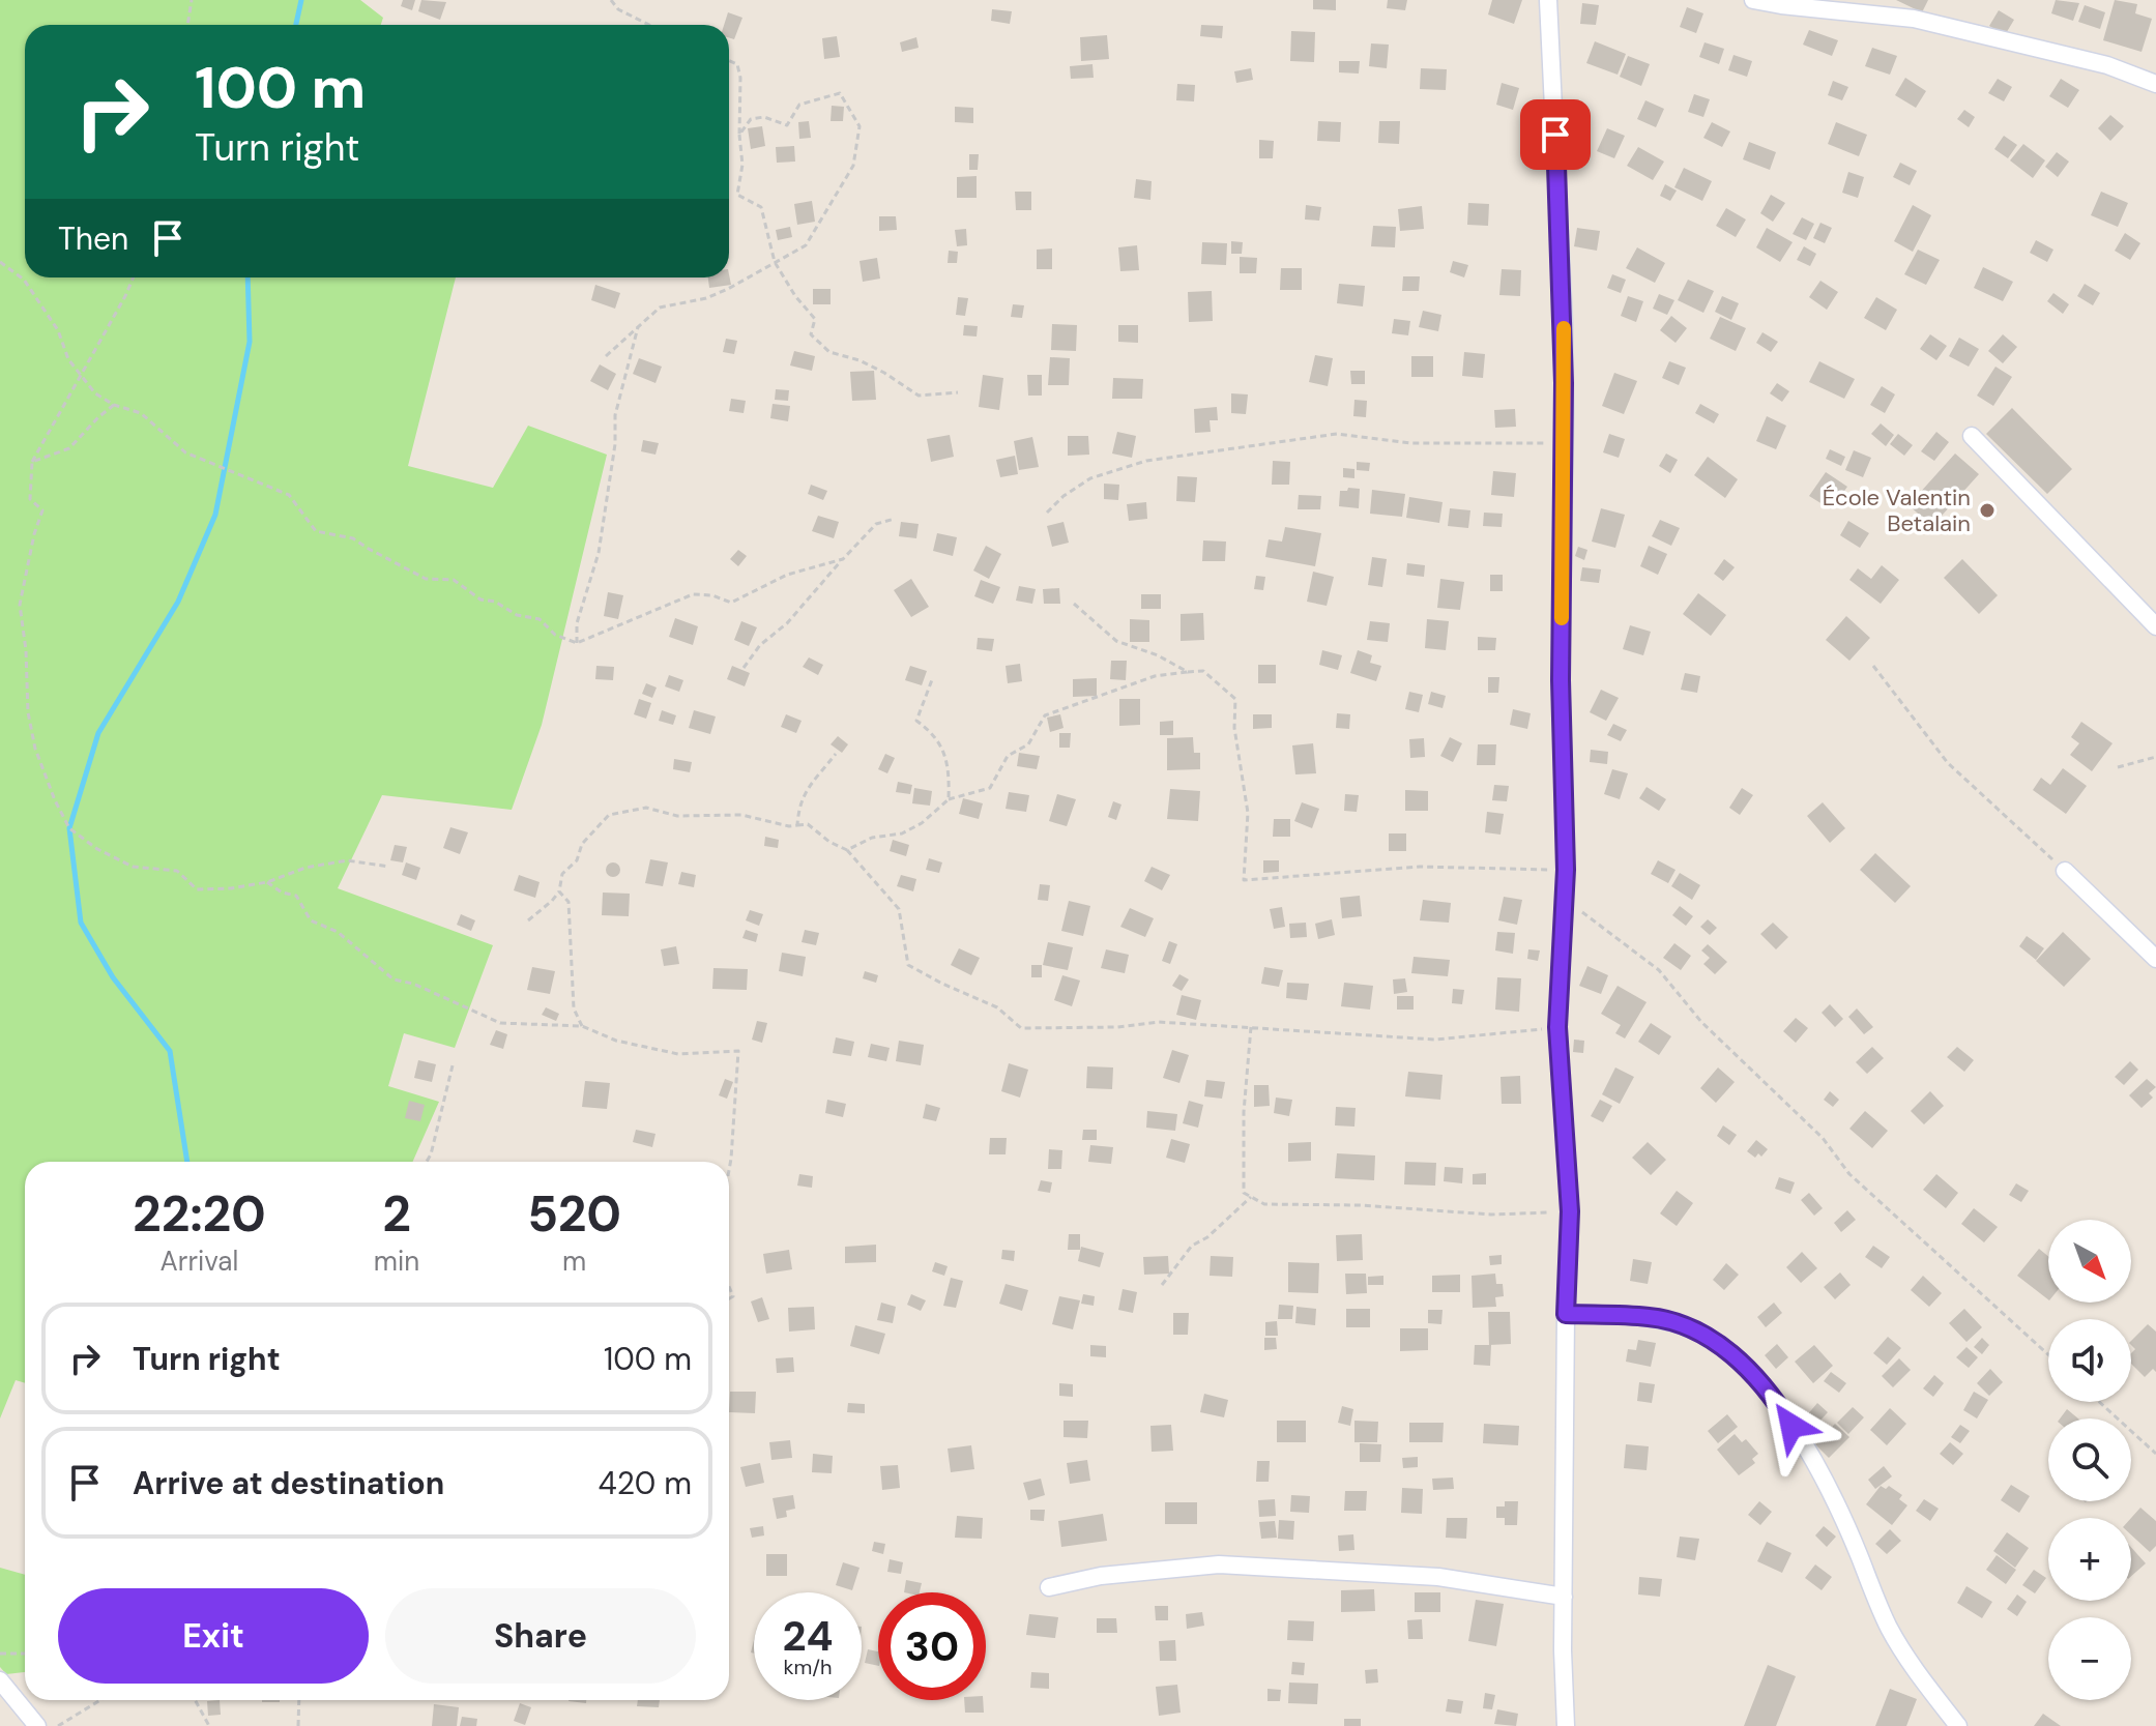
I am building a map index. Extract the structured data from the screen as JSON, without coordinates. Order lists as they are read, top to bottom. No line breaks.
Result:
{"places":["École Valentin Betalain"],"north":"bottom right","page":{"turn":["100 m","Turn right"],"then":"Then","eta":["22:20","Arrival","2","min","520","m"],"map_buttons":["+","−"],"list":[{"name":"Turn right","value":"100 m"},{"name":"Arrive at destination","value":"420 m"}],"buttons":["Exit","Share"],"speed":"24 km/h","limit":"30"}}
